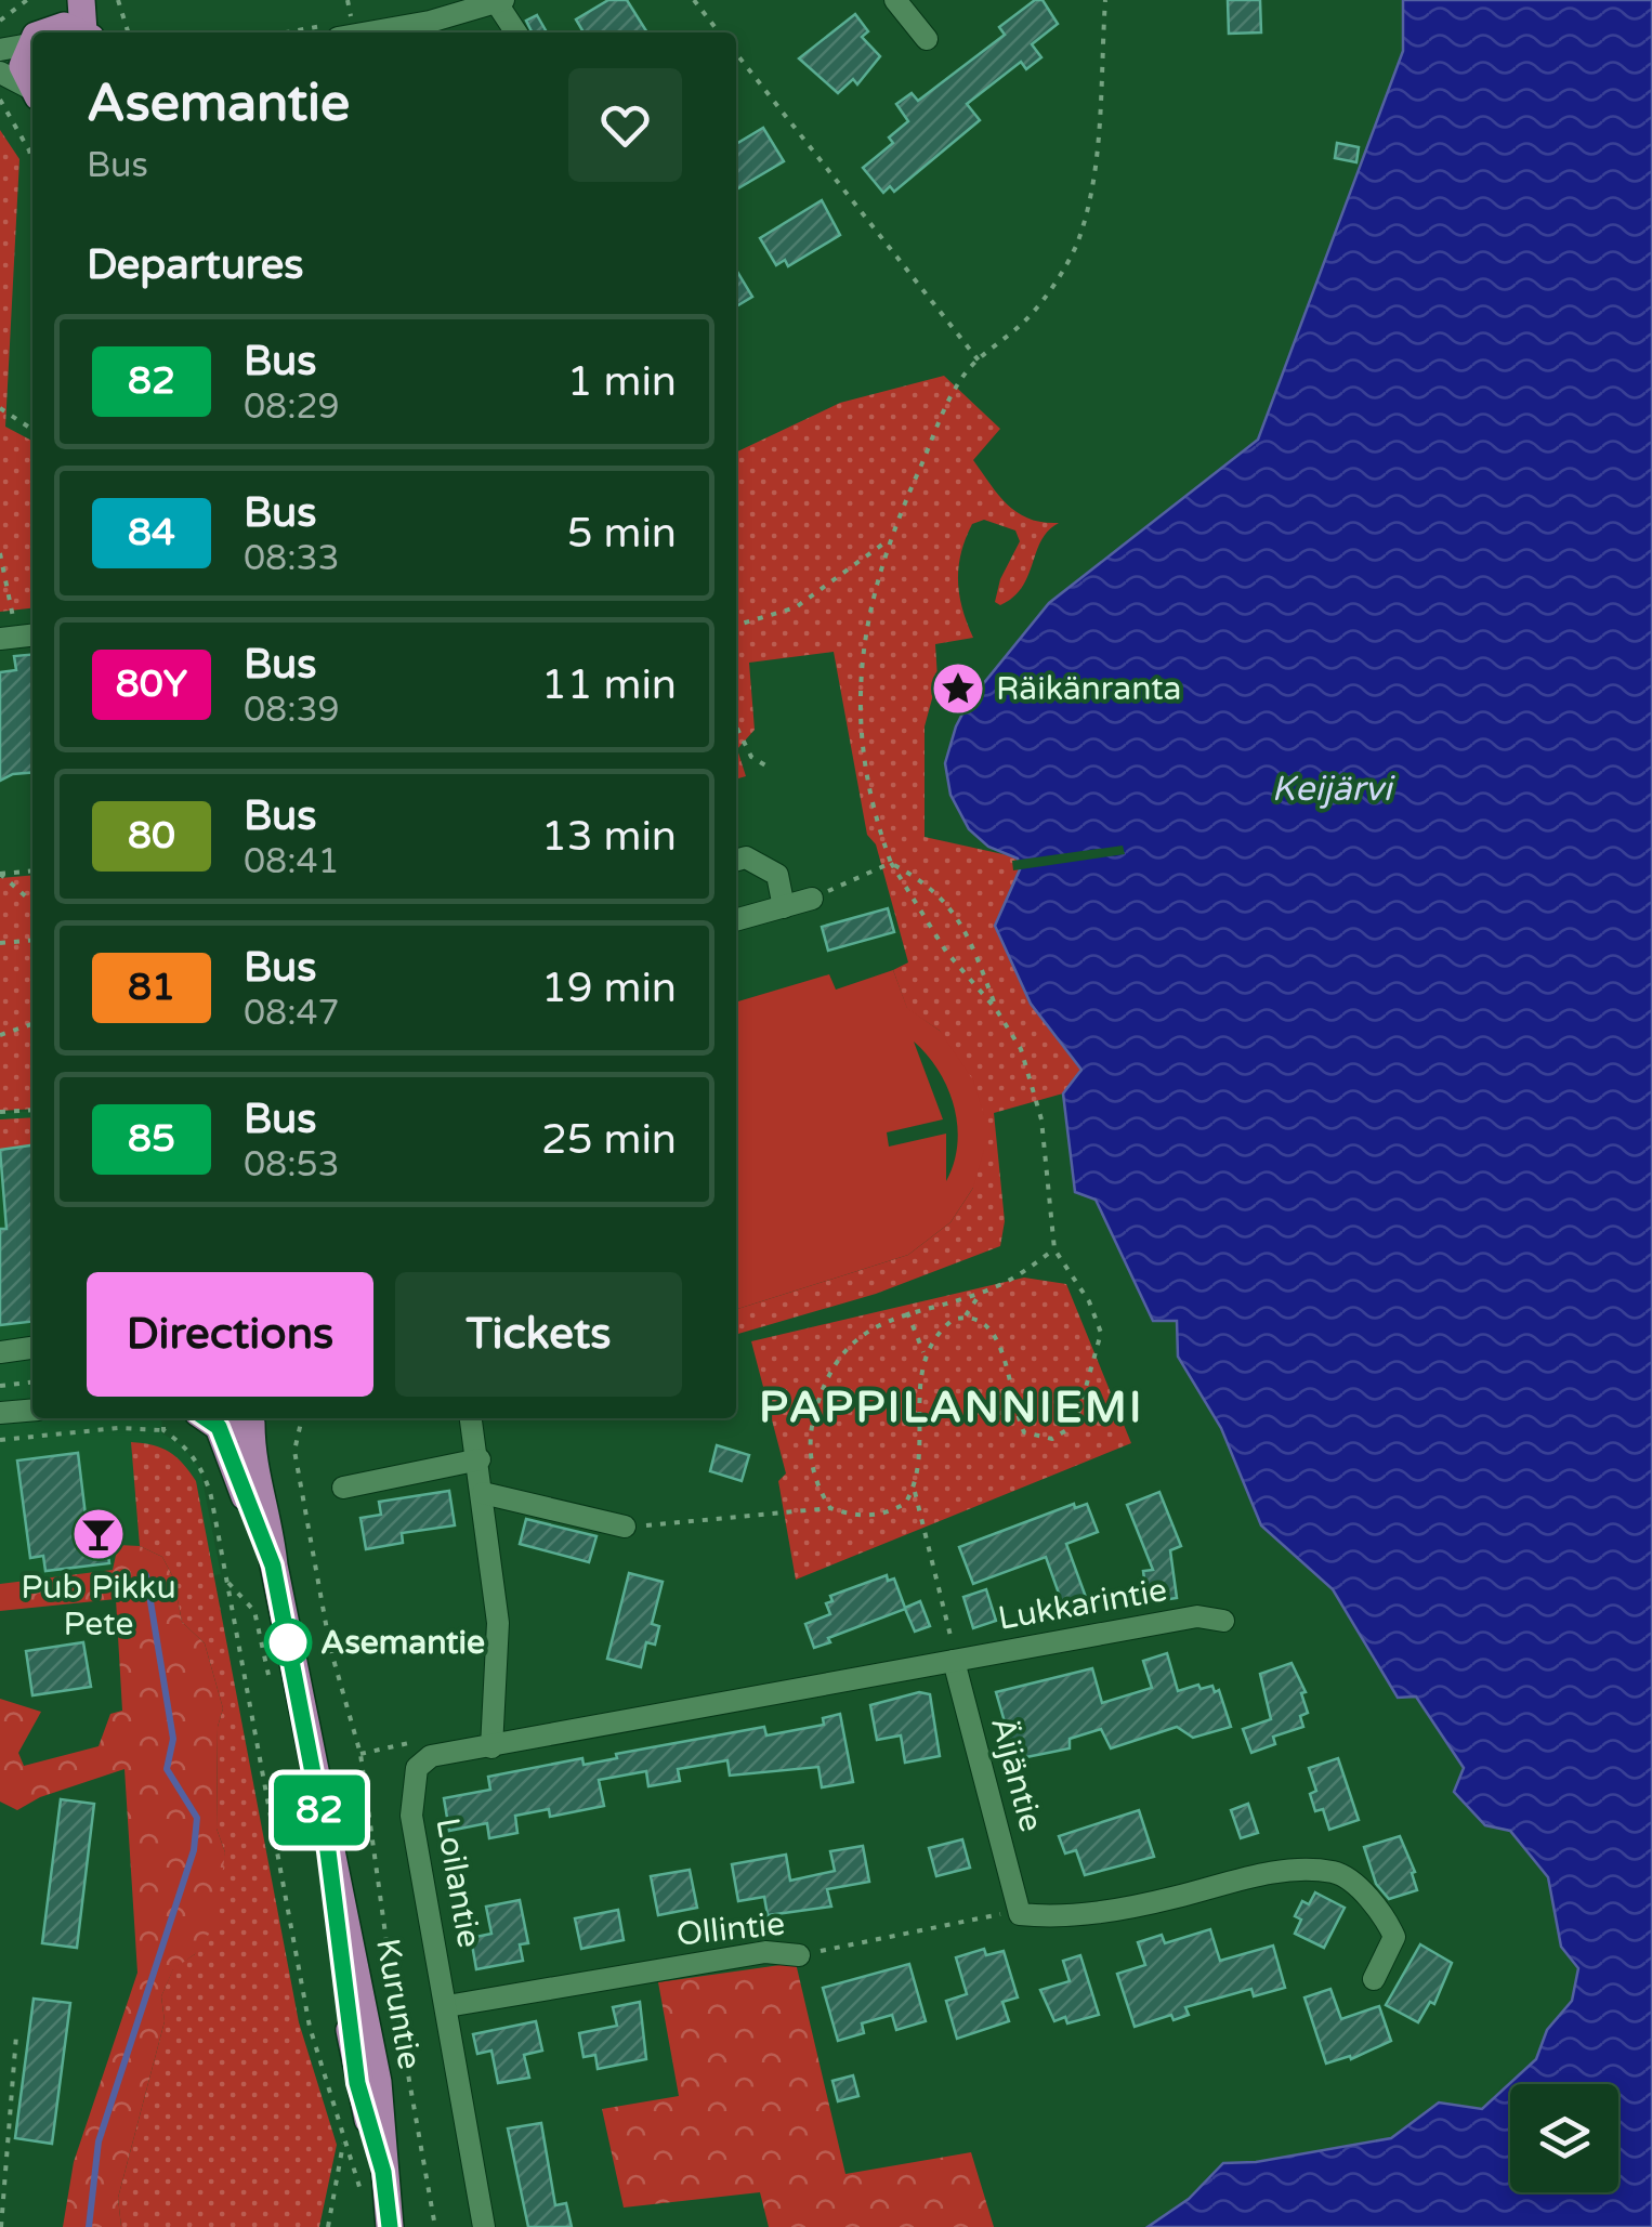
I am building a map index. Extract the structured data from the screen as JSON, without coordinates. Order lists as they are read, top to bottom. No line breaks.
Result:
{"streets":{"main road":["Kuruntie"],"street":["Lukkarintie","Äijäntie","Loilantie","Ollintie"]},"crossings":[["Lukkarintie","Äijäntie"],["Äijäntie","Ollintie"],["Loilantie","Ollintie"]],"districts":["PAPPILANNIEMI"],"water":["Keijärvi"],"places":{"place":["Räikänranta"],"bar":["Pub Pikku Pete"],"other":["Asemantie"]},"lines":["bus line 82"],"page":{"on_map":"82","heading":[["Asemantie","Bus"],"Departures"],"list":[{"mark":"82","name":"Bus","note":"08:29","value":"1 min"},{"mark":"84","name":"Bus","note":"08:33","value":"5 min"},{"mark":"80Y","name":"Bus","note":"08:39","value":"11 min"},{"mark":"80","name":"Bus","note":"08:41","value":"13 min"},{"mark":"81","name":"Bus","note":"08:47","value":"19 min"},{"mark":"85","name":"Bus","note":"08:53","value":"25 min"}],"buttons":["Directions","Tickets"]}}
